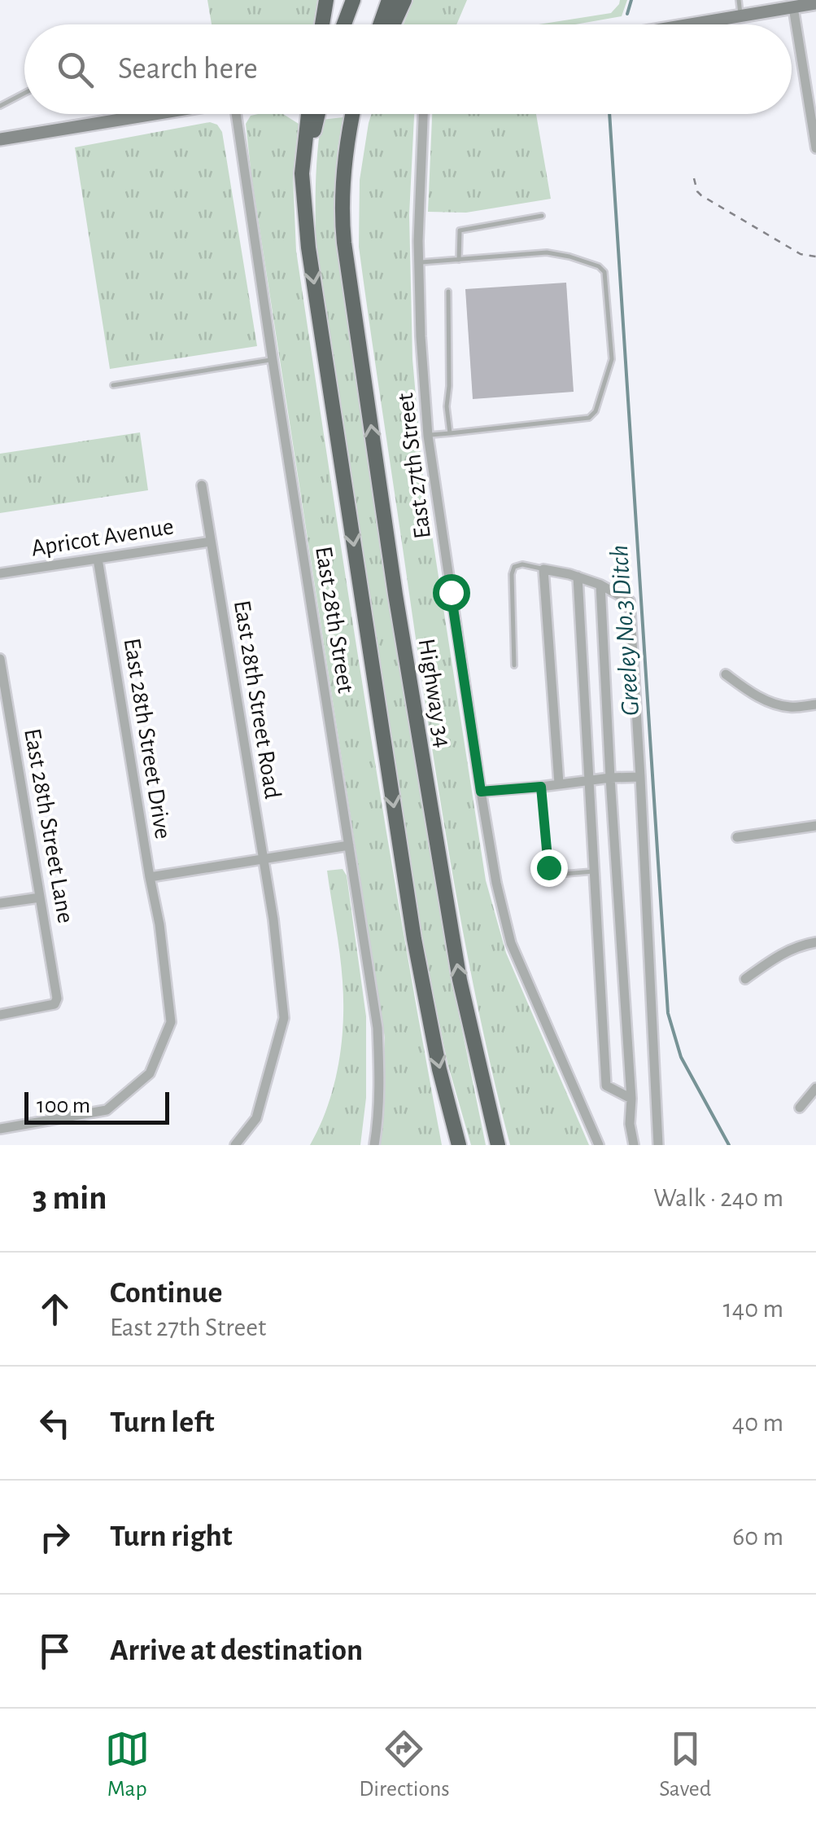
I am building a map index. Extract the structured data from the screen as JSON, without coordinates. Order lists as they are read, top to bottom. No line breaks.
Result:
{"streets":{"highway":["Highway 34"],"street":["East 27th Street","Apricot Avenue","East 28th Street","East 28th Street Road","East 28th Street Drive","East 28th Street Lane"]},"crossings":[["Apricot Avenue","East 28th Street Road"],["Apricot Avenue","East 28th Street Drive"]],"water":["Greeley No.3 Ditch"],"scale_bar":"100 m","page":{"search":"Search here","scale":"100 m","heading":["3 min","Walk · 240 m"],"list":[["Continue","East 27th Street","140 m"],["Turn left","40 m"],["Turn right","60 m"],"Arrive at destination"],"nav":["Map","Directions","Saved"]}}
